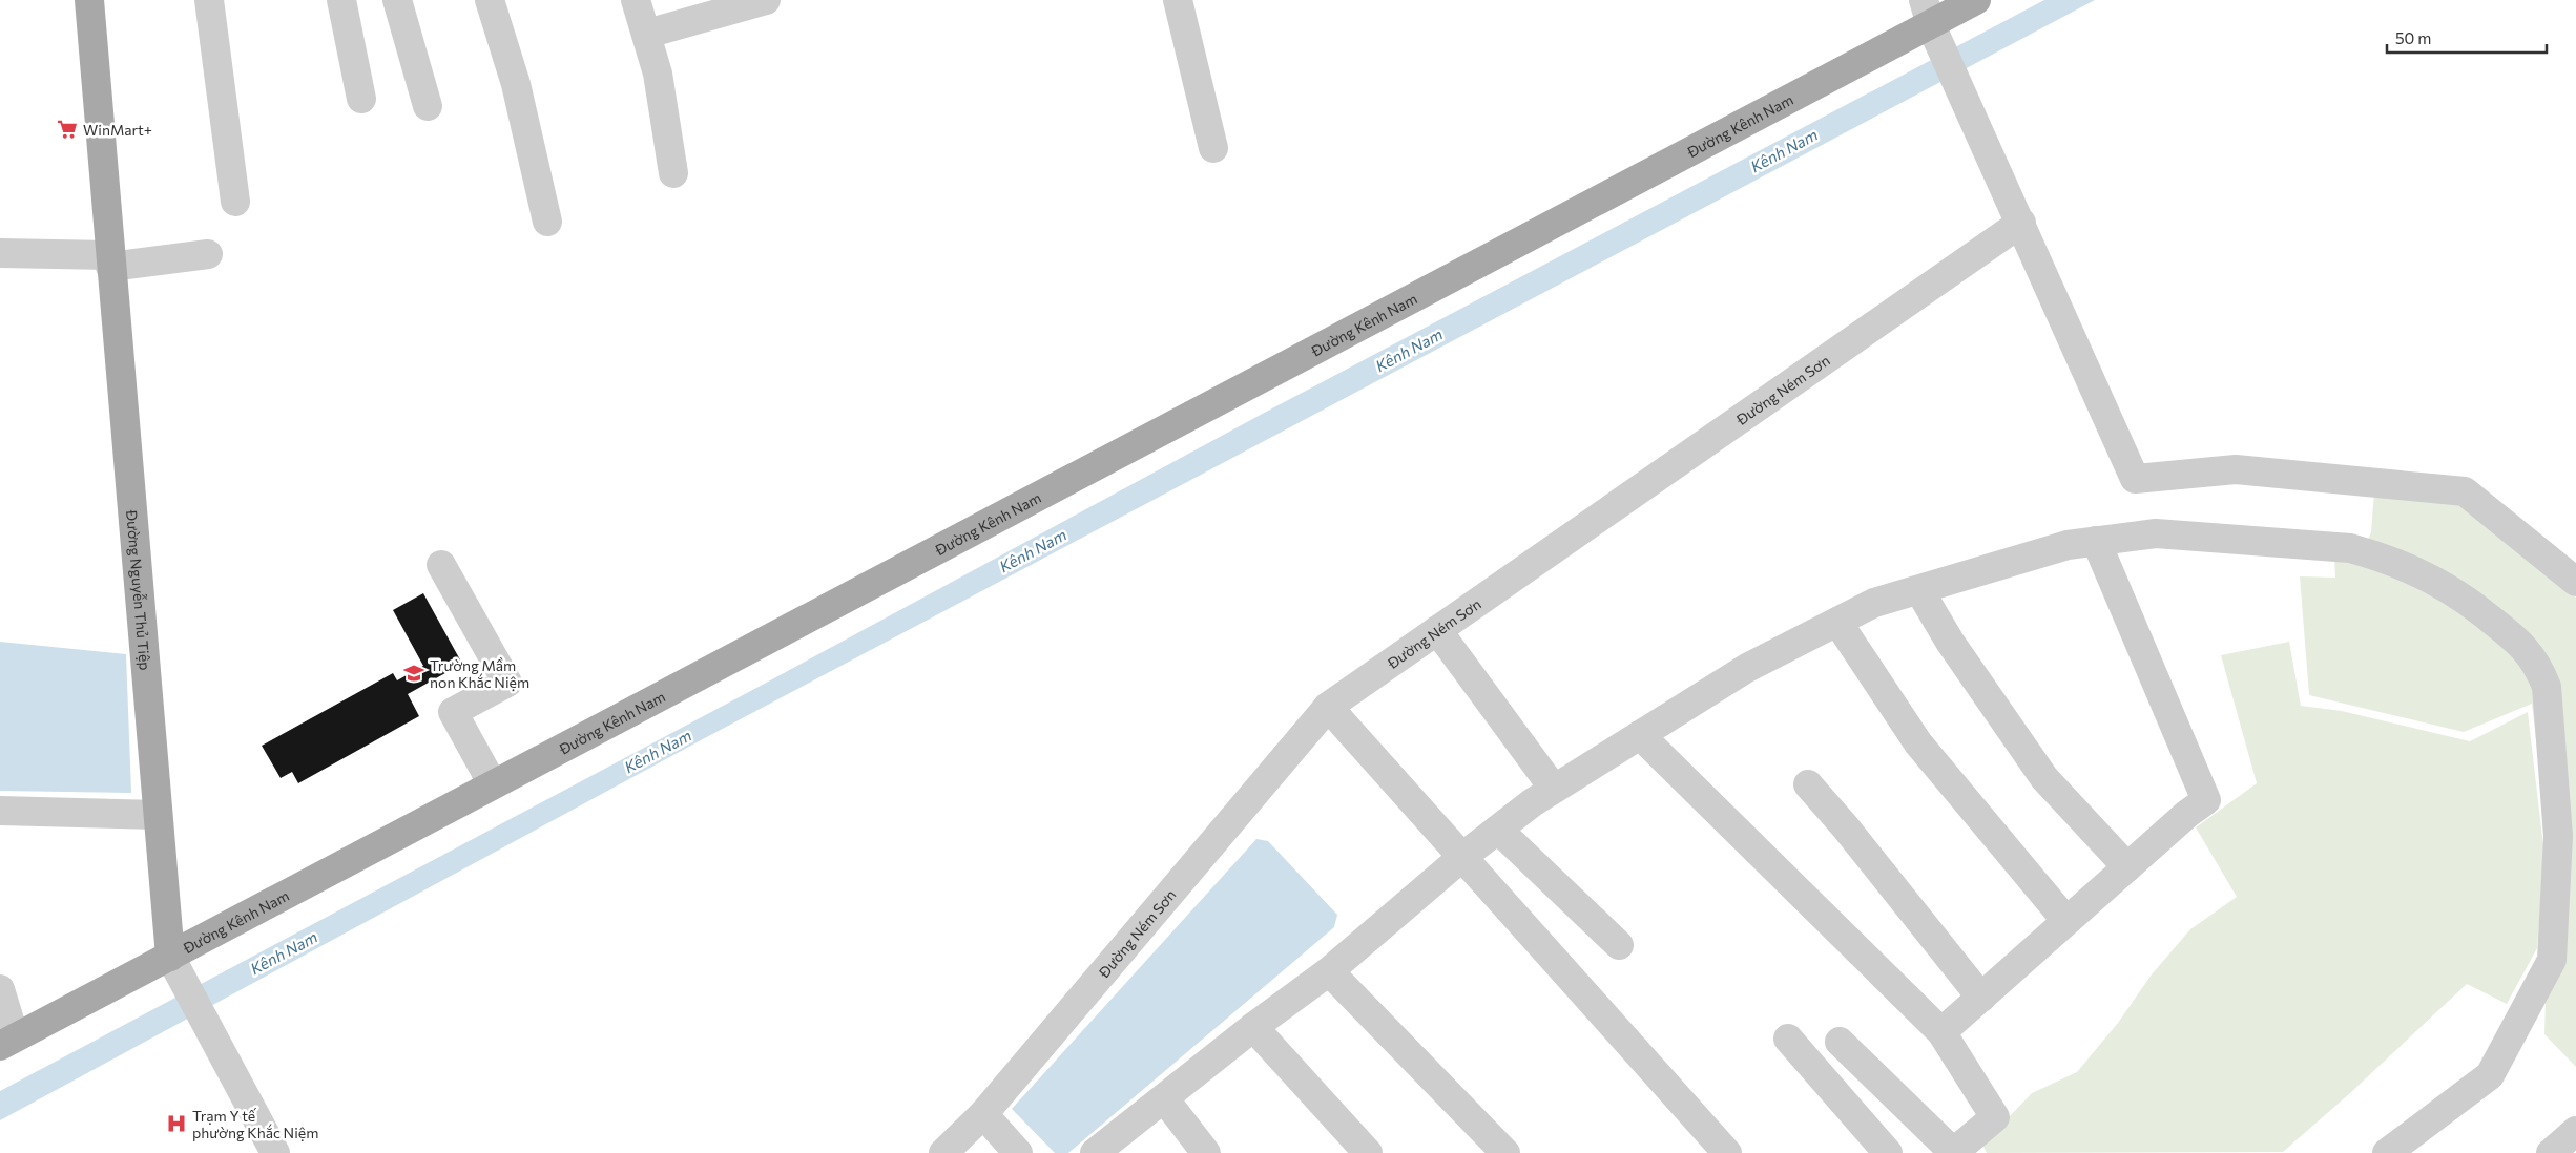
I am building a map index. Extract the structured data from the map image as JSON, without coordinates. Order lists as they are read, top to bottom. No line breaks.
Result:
{"streets":{"main road":["Đường Kênh Nam","Đường Nguyễn Thủ Tiệp"],"street":["Đường Ném Sơn"]},"crossings":[["Đường Kênh Nam","Đường Nguyễn Thủ Tiệp"]],"water":["Kênh Nam"],"places":{"supermarket":["WinMart+"],"school or university":["Trường Mầm non Khắc Niệm"],"hospital":["Trạm Y tế phường Khắc Niệm"]},"scale_bar":"50 m"}
